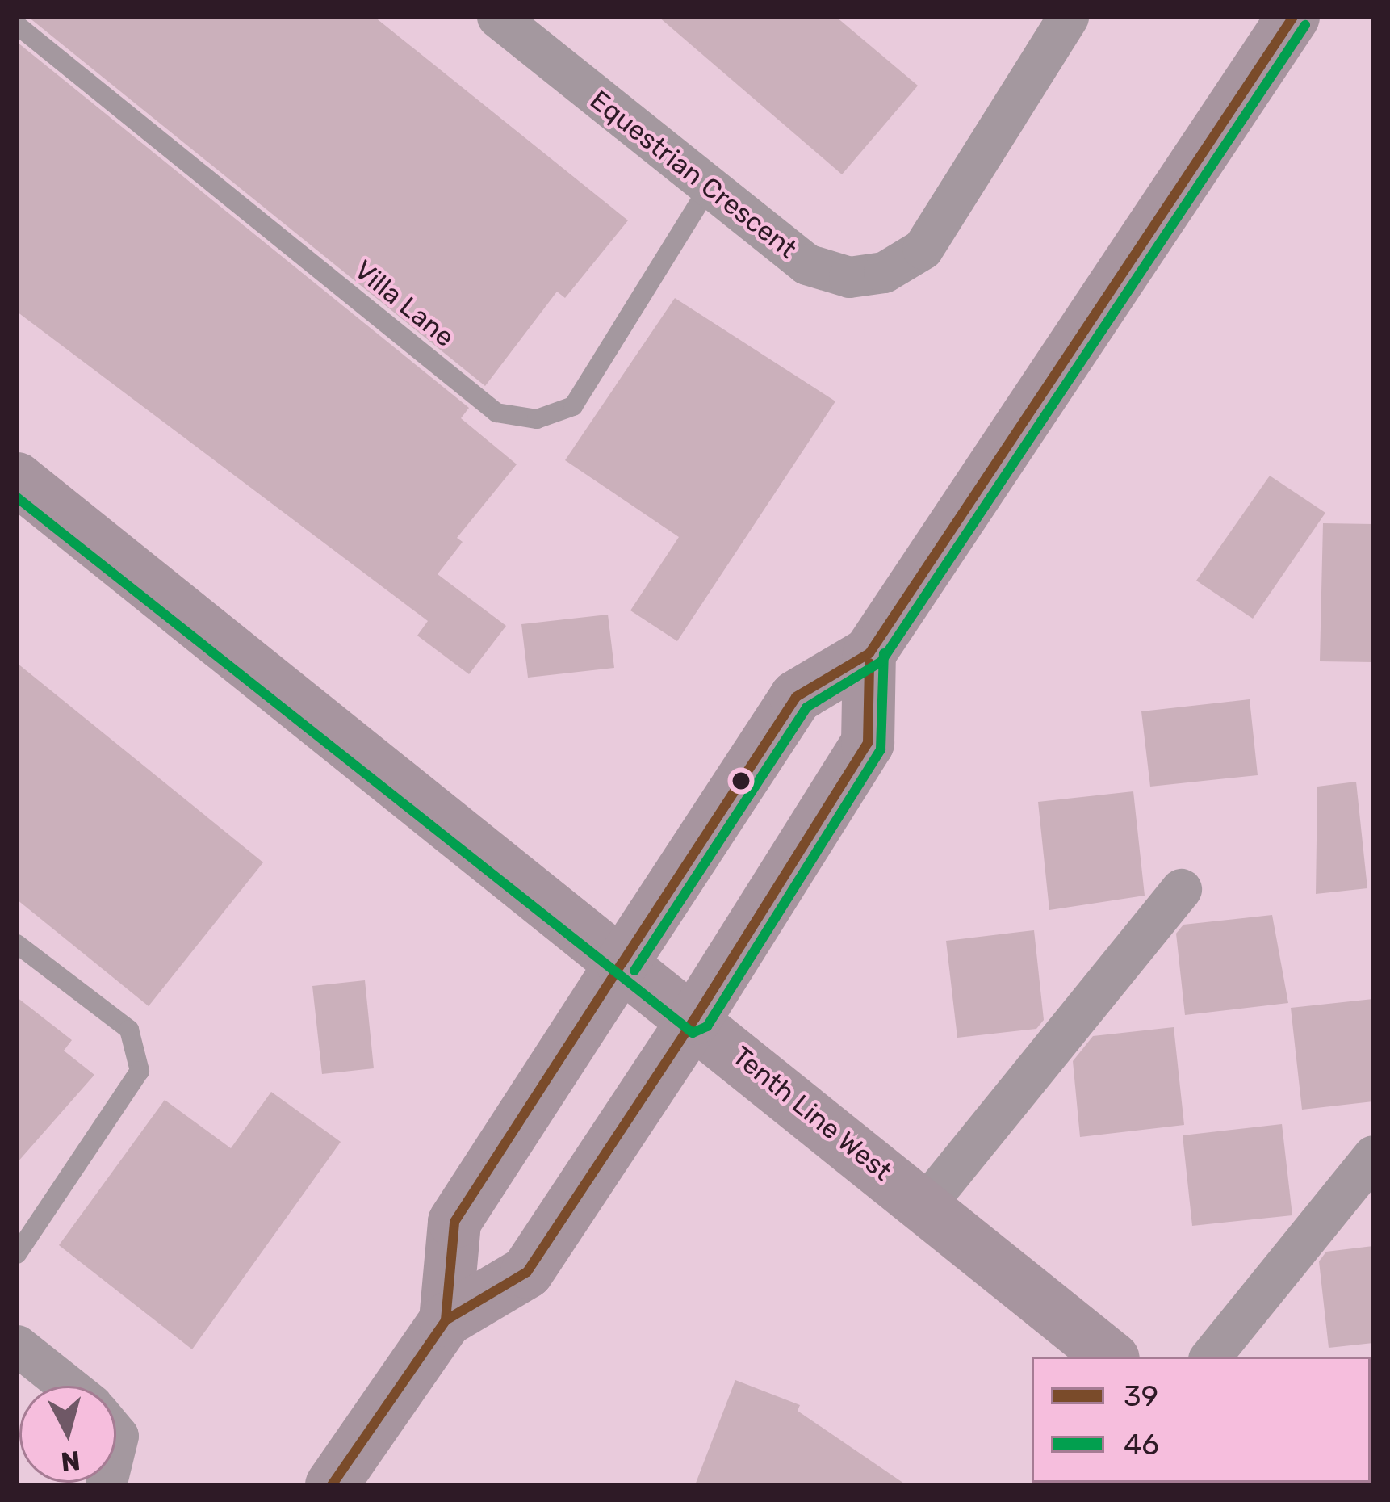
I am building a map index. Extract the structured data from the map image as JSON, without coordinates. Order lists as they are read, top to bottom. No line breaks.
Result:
{"streets":{"main road":["Tenth Line West"],"street":["Equestrian Crescent"],"lane":["Villa Lane"]},"crossings":[["Equestrian Crescent","Villa Lane"]],"lines":["transit line 39","transit line 46"],"legend":["39","46"],"north":"bottom"}
